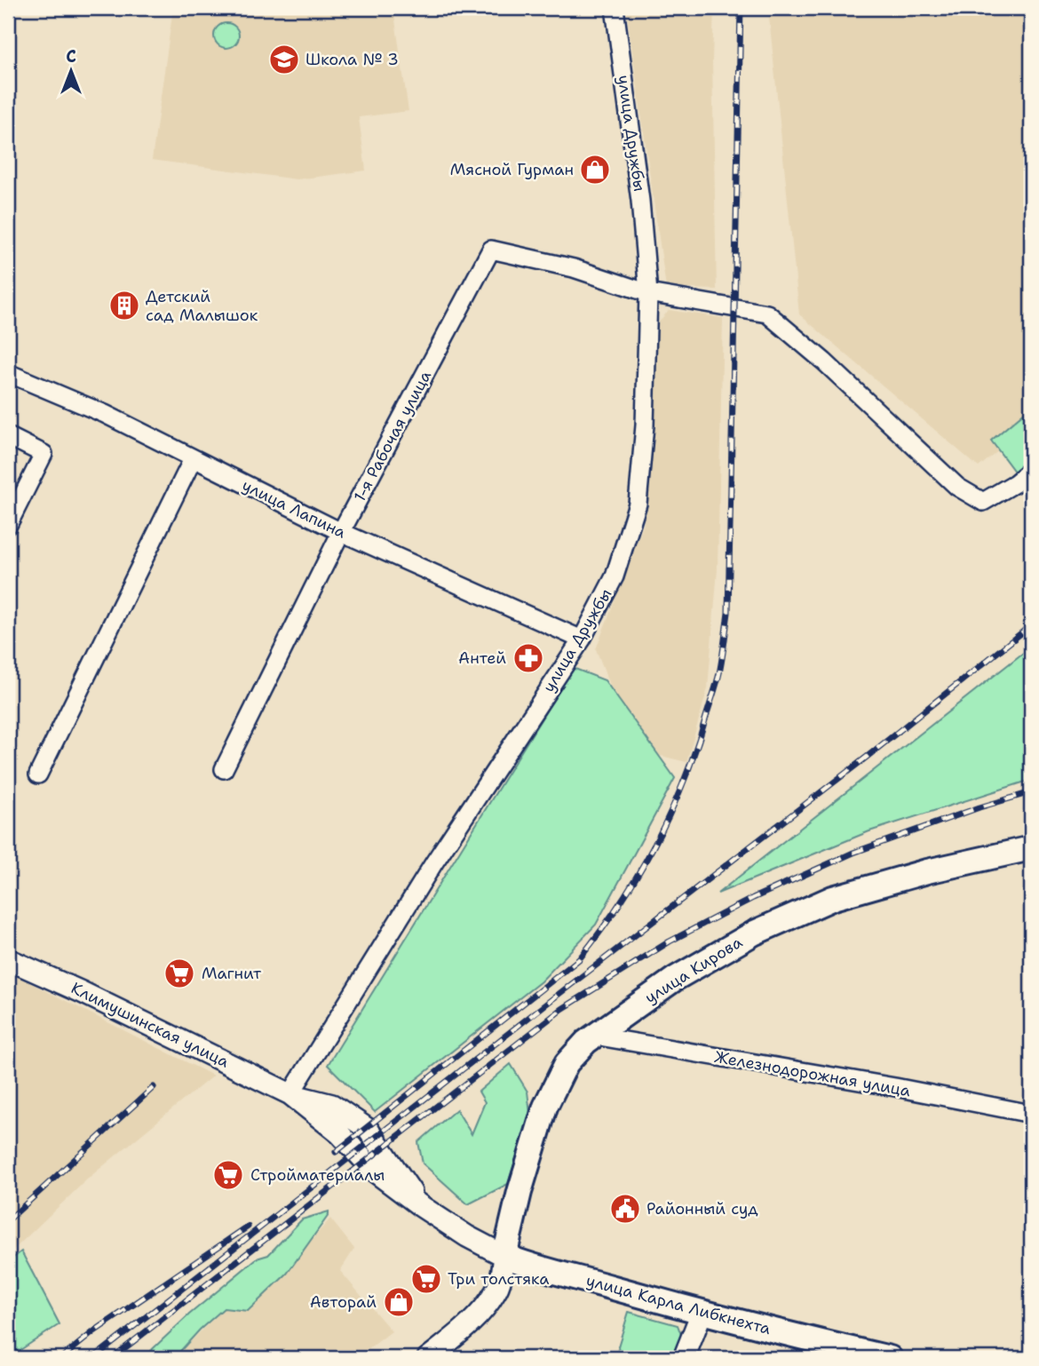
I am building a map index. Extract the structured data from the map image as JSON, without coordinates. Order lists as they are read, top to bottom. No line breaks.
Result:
{"streets":{"main road":["улица Кирова","улица Карла Либкнехта"],"street":["улица Дружбы","1-я Рабочая улица","улица Лапина","Климушинская улица","Железнодорожная улица"]},"crossings":[["улица Дружбы","1-я Рабочая улица"],["улица Дружбы","улица Лапина"],["улица Дружбы","Климушинская улица"],["1-я Рабочая улица","улица Лапина"],["улица Кирова","Климушинская улица"],["улица Кирова","Железнодорожная улица"],["улица Кирова","улица Карла Либкнехта"],["Климушинская улица","улица Карла Либкнехта"]],"places":{"school or university":["Школа № 3"],"shop":["Мясной Гурман","Авторай"],"building":["Детский сад Малышок"],"pharmacy":["Антей"],"supermarket":["Магнит","Стройматериалы","Три толстяка"],"public building":["Районный суд"]},"north":"top"}
